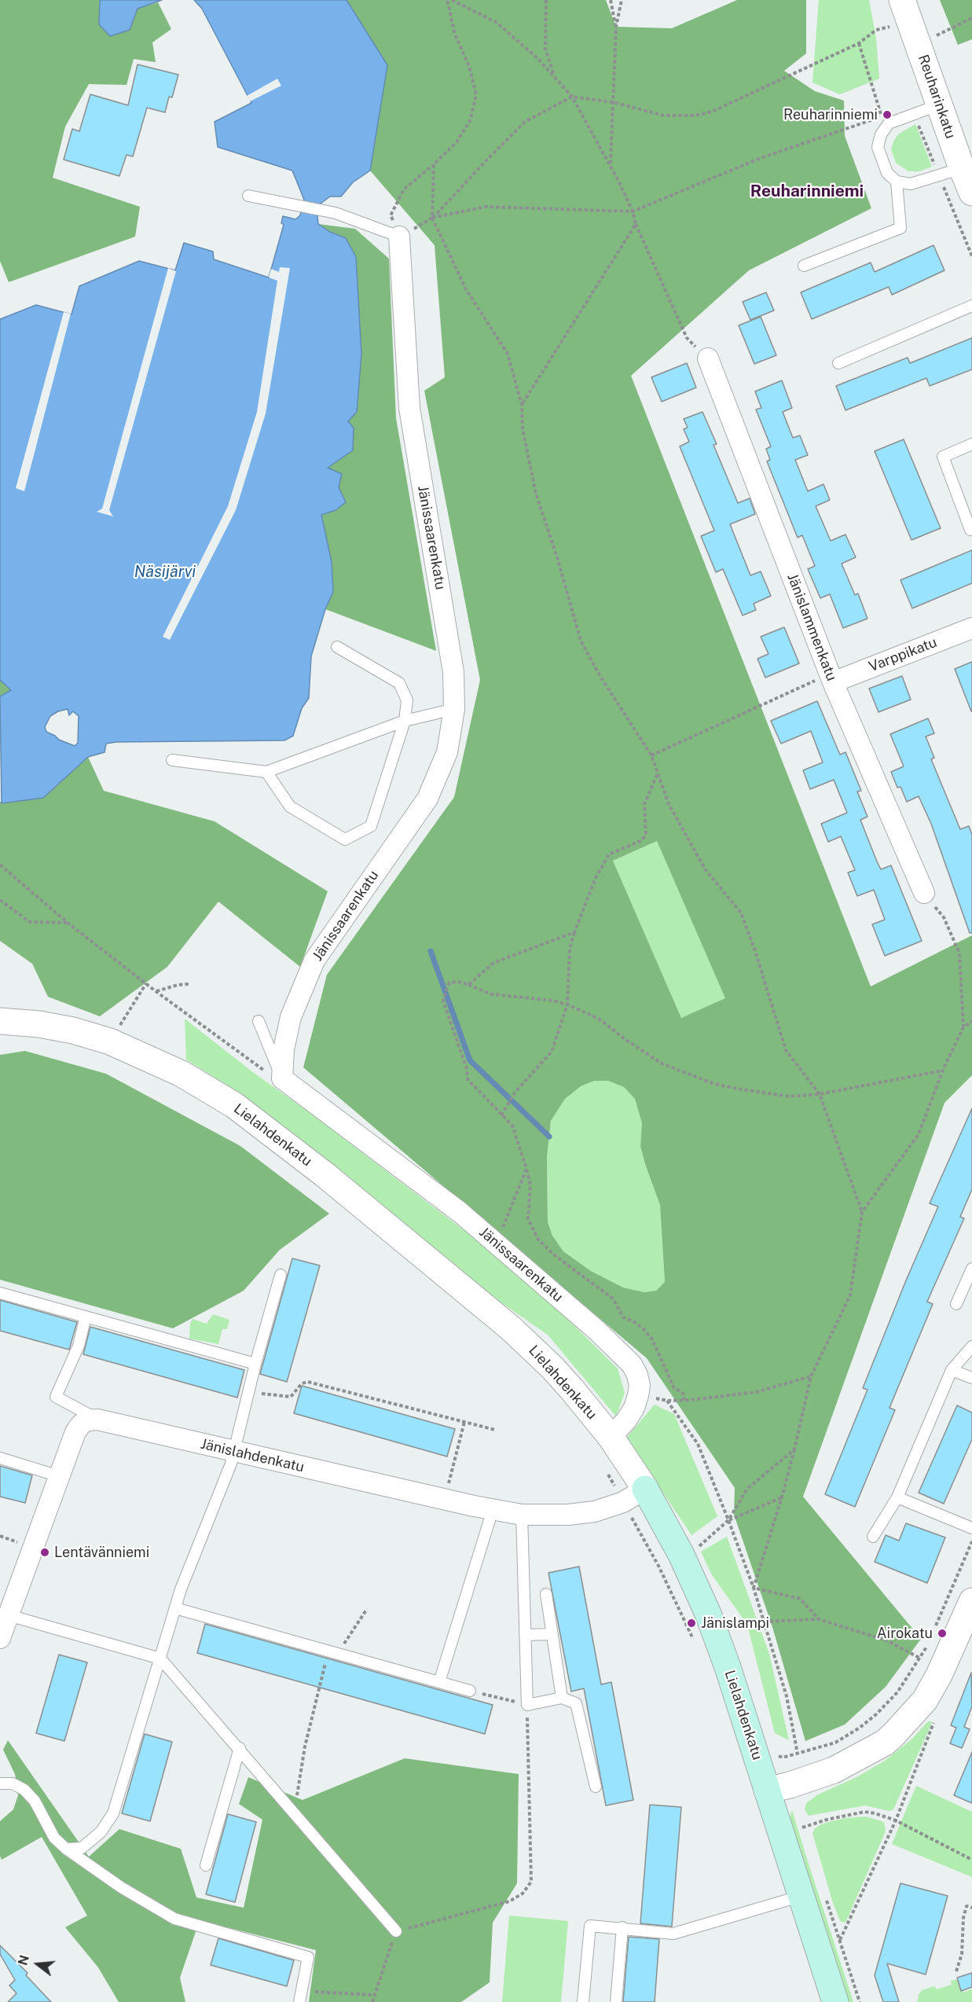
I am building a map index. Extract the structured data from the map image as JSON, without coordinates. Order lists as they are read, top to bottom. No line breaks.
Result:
{"streets":{"main road":["Lielahdenkatu"],"street":["Reuharinkatu","Jänissaarenkatu","Jänislammenkatu","Varppikatu","Jänislahdenkatu"]},"crossings":[["Jänissaarenkatu","Lielahdenkatu"],["Jänislammenkatu","Varppikatu"],["Lielahdenkatu","Jänislahdenkatu"]],"districts":["Reuharinniemi"],"water":["Näsijärvi"],"places":["Reuharinniemi","Lentävänniemi","Jänislampi","Airokatu"],"north":"left"}
